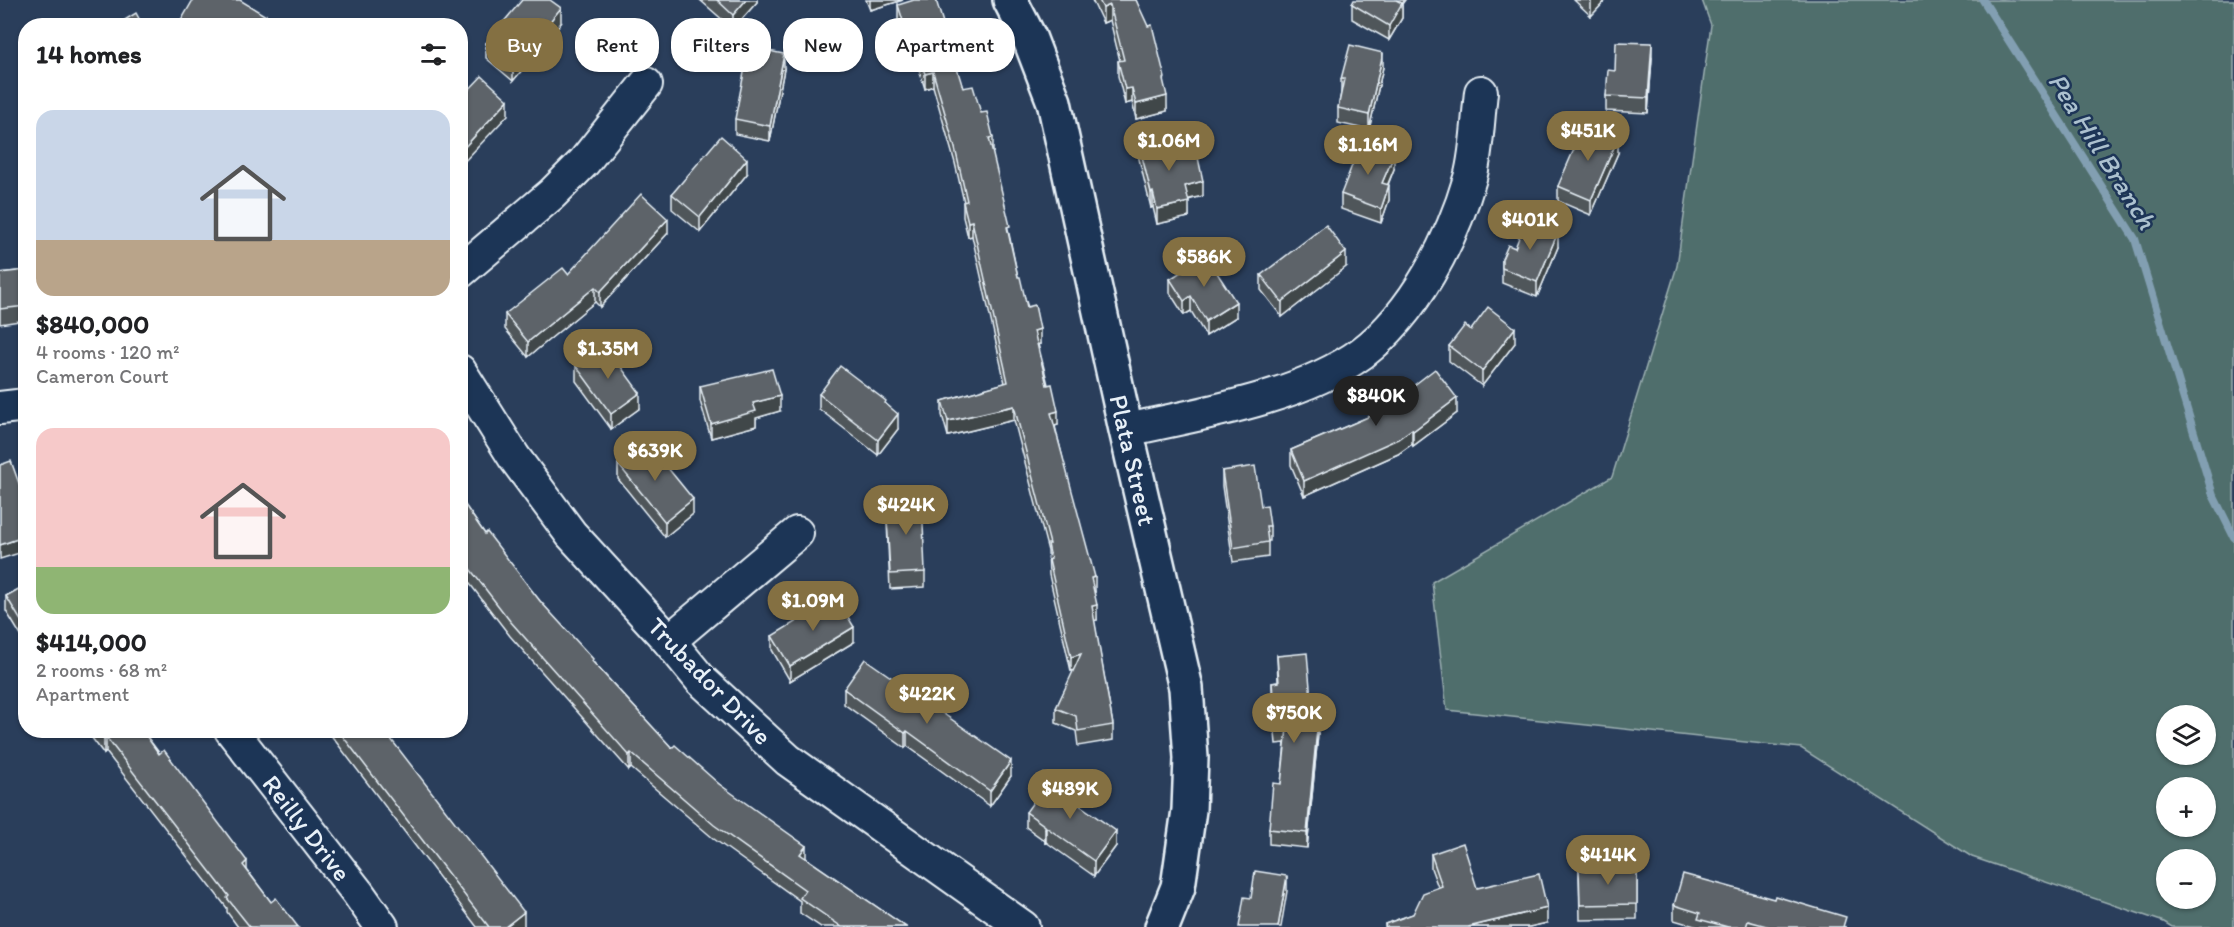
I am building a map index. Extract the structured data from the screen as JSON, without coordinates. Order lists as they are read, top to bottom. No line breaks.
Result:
{"streets":{"street":["Plata Street","Trubador Drive","Reilly Drive"]},"water":["Pea Hill Branch"],"page":{"chip":["Buy","Rent","Filters","New","Apartment"],"heading":"14 homes","list":[{"name":"$840,000","note":"4 rooms · 120 m² · Cameron Court"},{"name":"$414,000","note":"2 rooms · 68 m² · Apartment"}],"price":["$451K","$1.06M","$1.16M","$401K","$586K","$1.35M","$840K","$639K","$424K","$1.09M","$422K","$750K","$489K","$414K"],"map_buttons":["+","−"]}}
